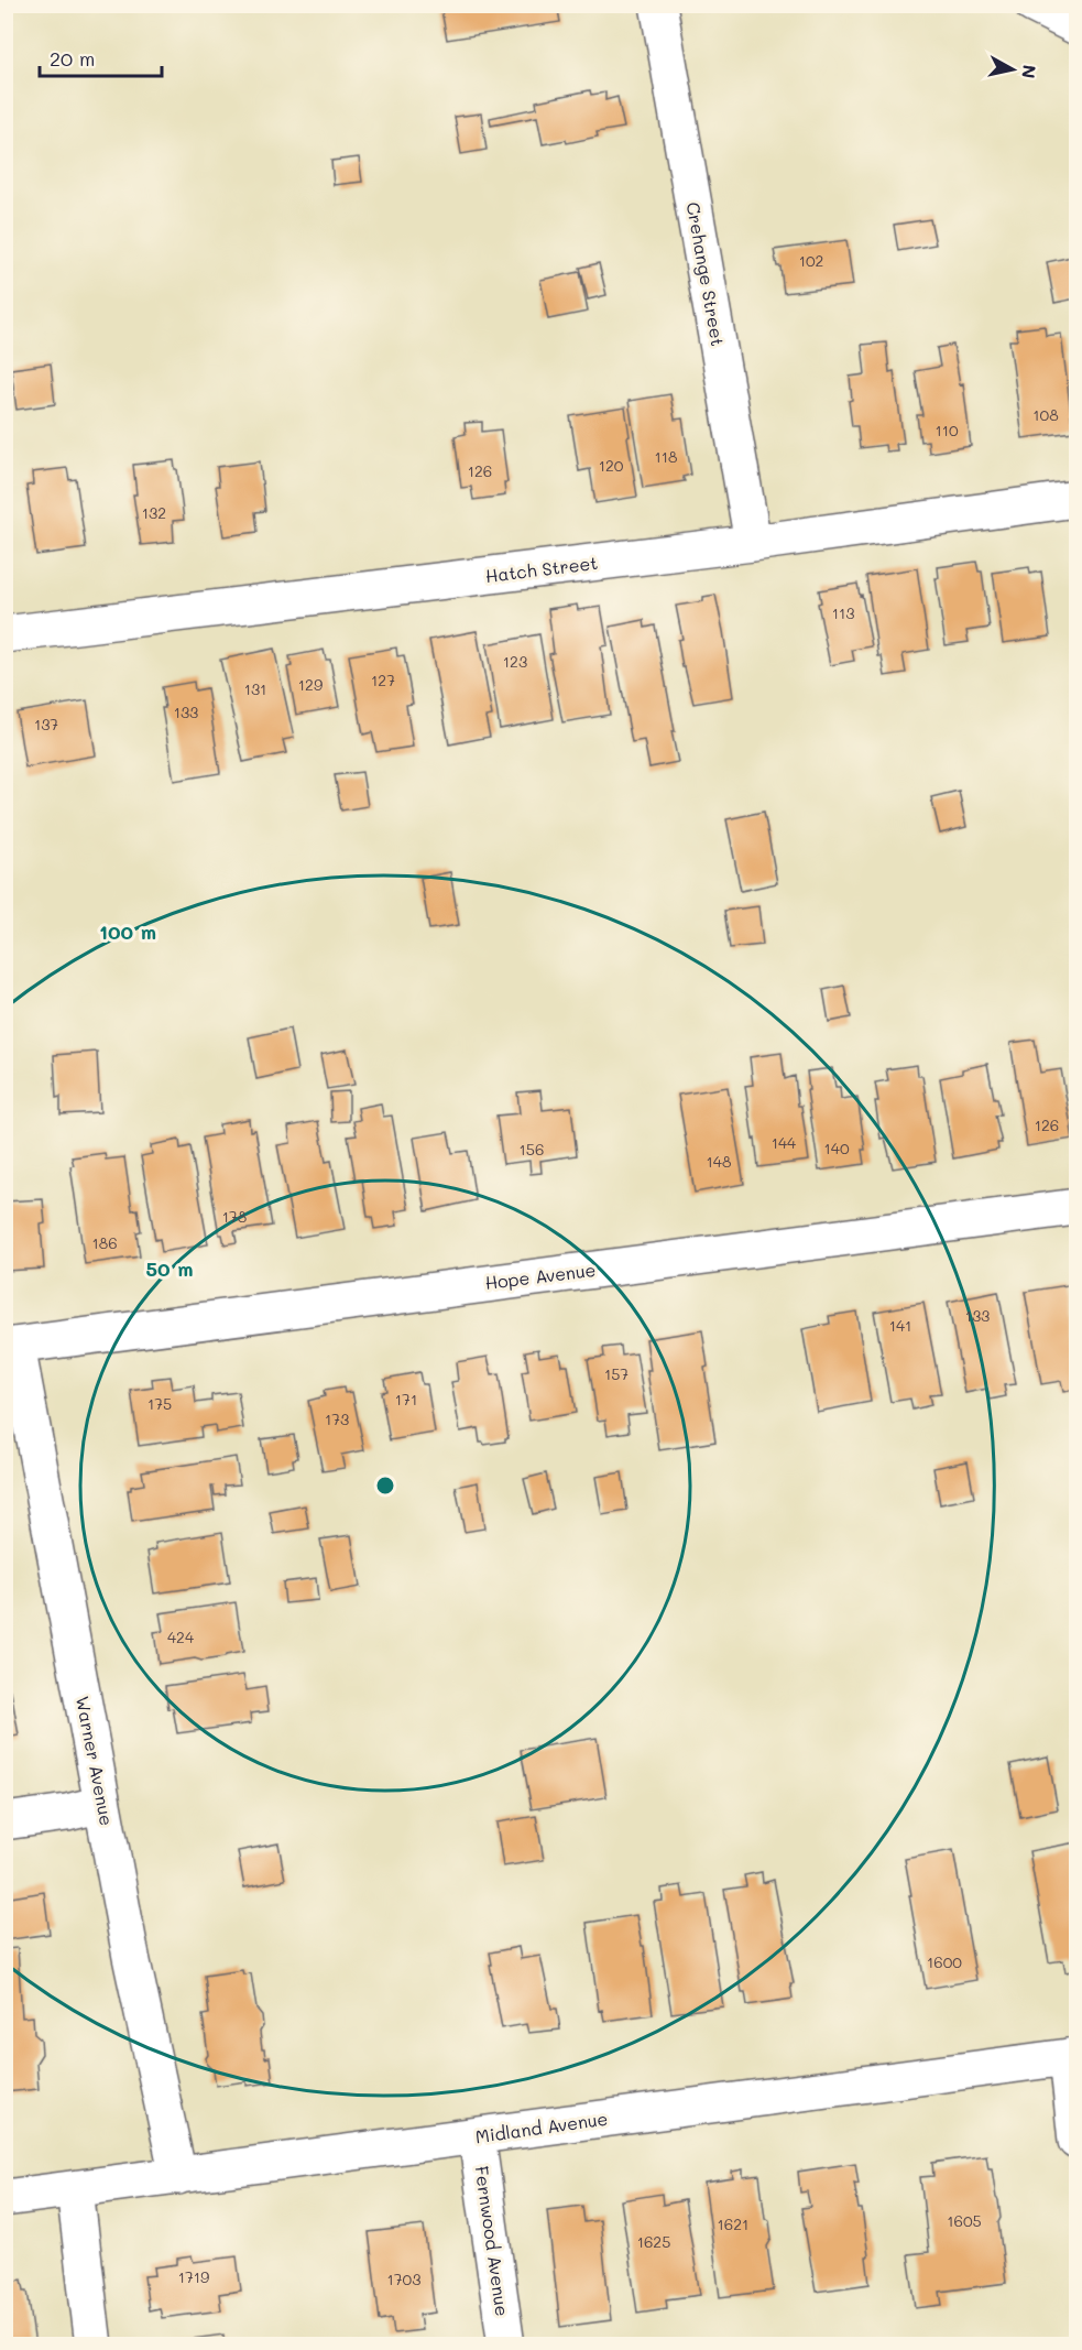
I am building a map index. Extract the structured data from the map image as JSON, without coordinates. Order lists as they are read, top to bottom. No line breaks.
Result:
{"streets":{"street":["Crehange Street","Hatch Street","Hope Avenue","Warner Avenue","Midland Avenue","Fernwood Avenue"]},"crossings":[["Crehange Street","Hatch Street"],["Hope Avenue","Warner Avenue"],["Warner Avenue","Midland Avenue"],["Midland Avenue","Fernwood Avenue"]],"house_numbers":["102","108","110","118","120","126","132","113","123","127","129","131","133","137","126","144","140","156","148","178","186","133","141","157","171","175","173","424","1600","1605","1621","1625","1719","1703"],"scale_bar":"20 m","north":"right","rings":["100 m","50 m"]}
